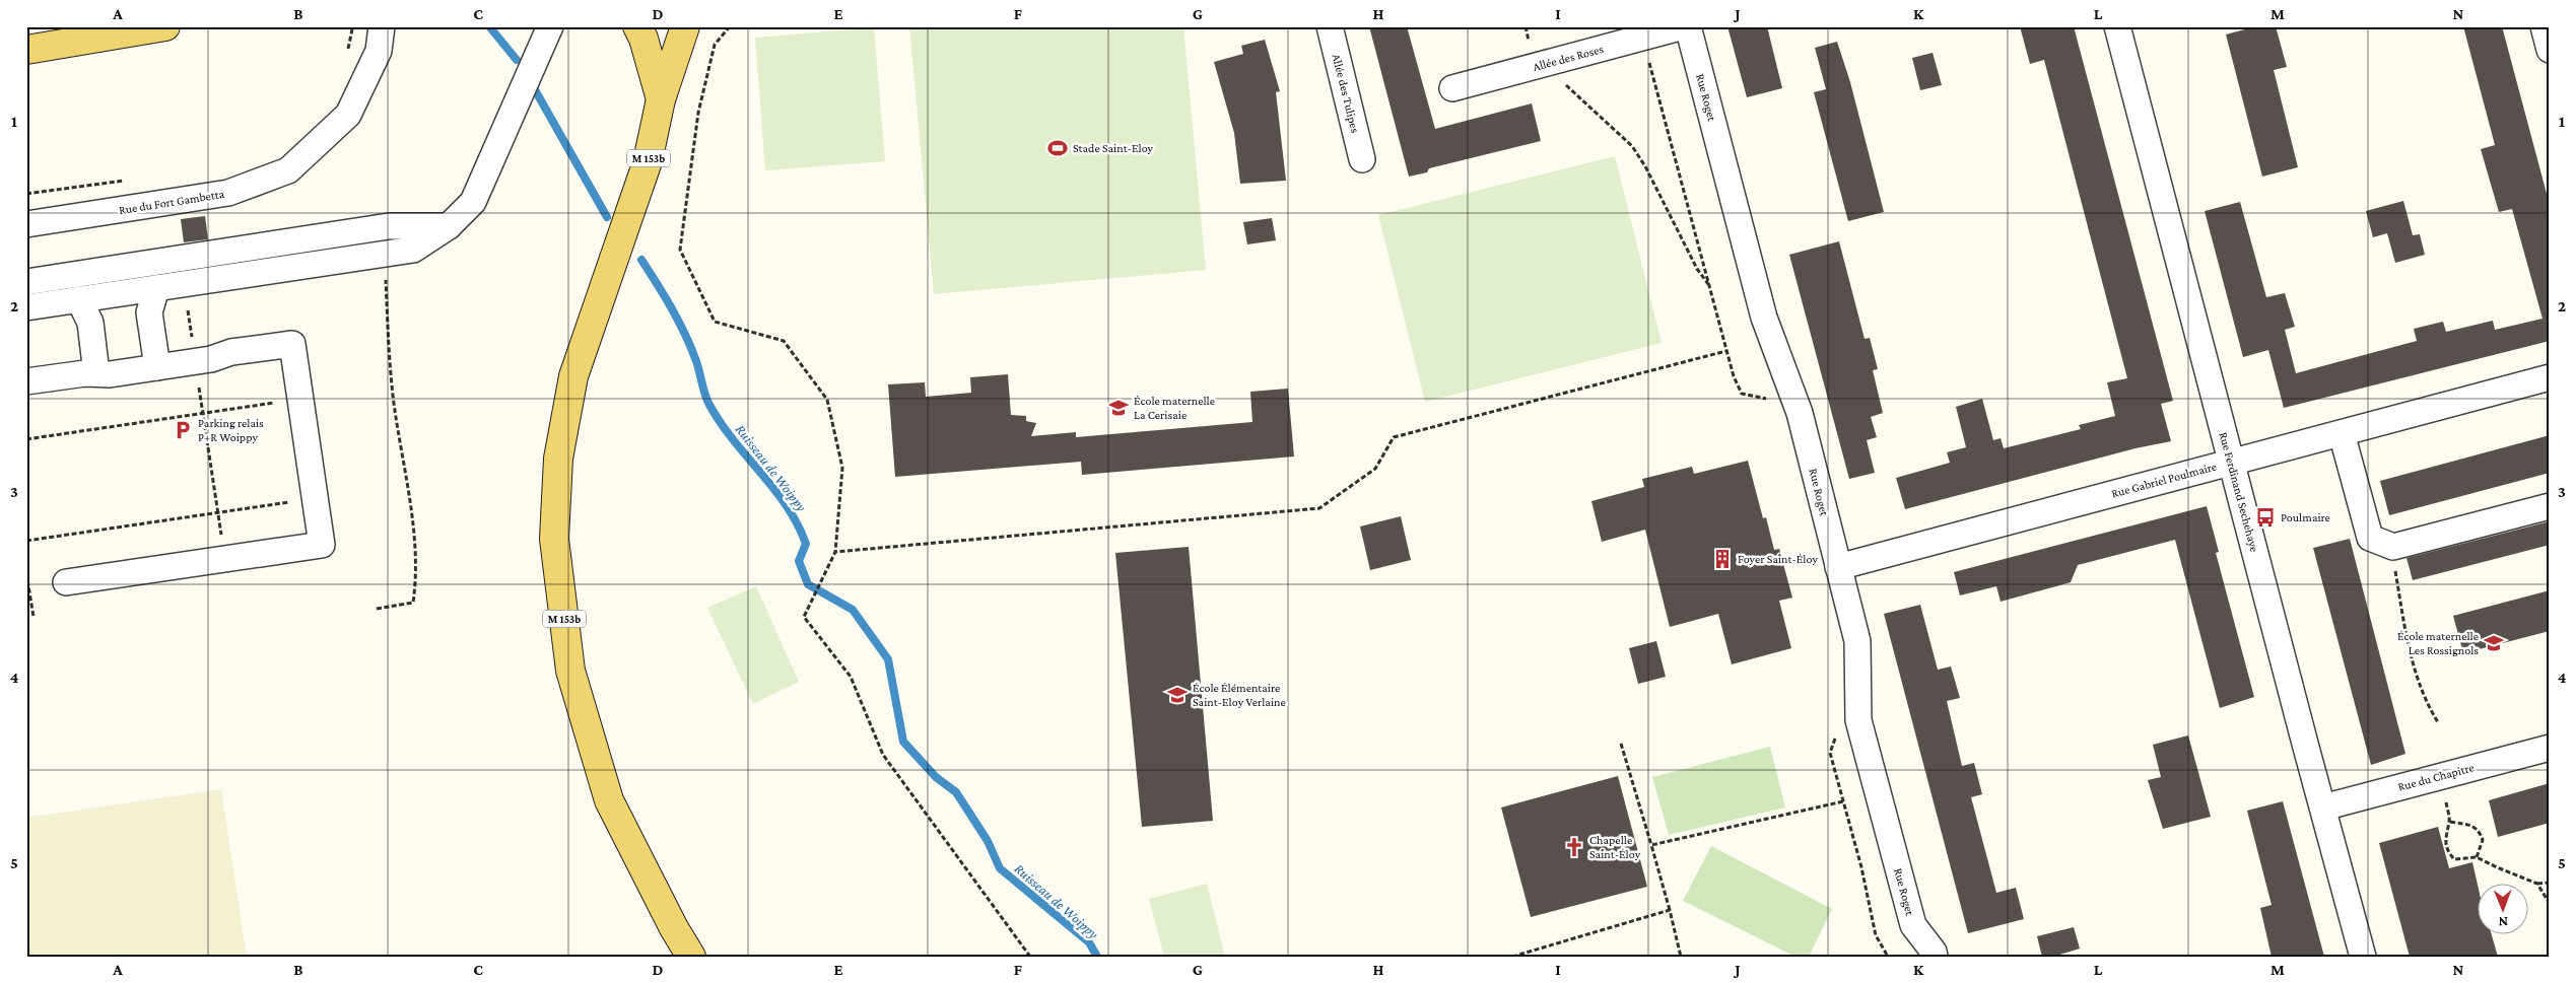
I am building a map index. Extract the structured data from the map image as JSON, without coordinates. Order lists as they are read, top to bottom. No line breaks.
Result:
{"streets":{"main road":["M 153b"],"street":["Allée des Roses","Allée des Tulipes","Rue Roget","Rue du Fort Gambetta","Rue Gabriel Poulmaire","Rue Ferdinand Sechehaye","Rue du Chapitre"]},"crossings":[["Rue Roget","Rue Gabriel Poulmaire"],["Rue Gabriel Poulmaire","Rue Ferdinand Sechehaye"],["Rue Ferdinand Sechehaye","Rue du Chapitre"]],"water":["Ruisseau de Woippy"],"places":{"sports":["Stade Saint-Eloy"],"school or university":["École maternelle La Cerisaie","École maternelle Les Rossignols","École Élémentaire Saint-Eloy Verlaine"],"parking":["Parking relais P+R Woippy"],"bus stop":["Poulmaire"],"building":["Foyer Saint-Éloy"],"church":["Chapelle Saint-Éloy"]},"north":"bottom","grid":{"columns":["A","B","C","D","E","F","G","H","I","J","K","L","M","N"],"rows":["1","2","3","4","5"]}}
